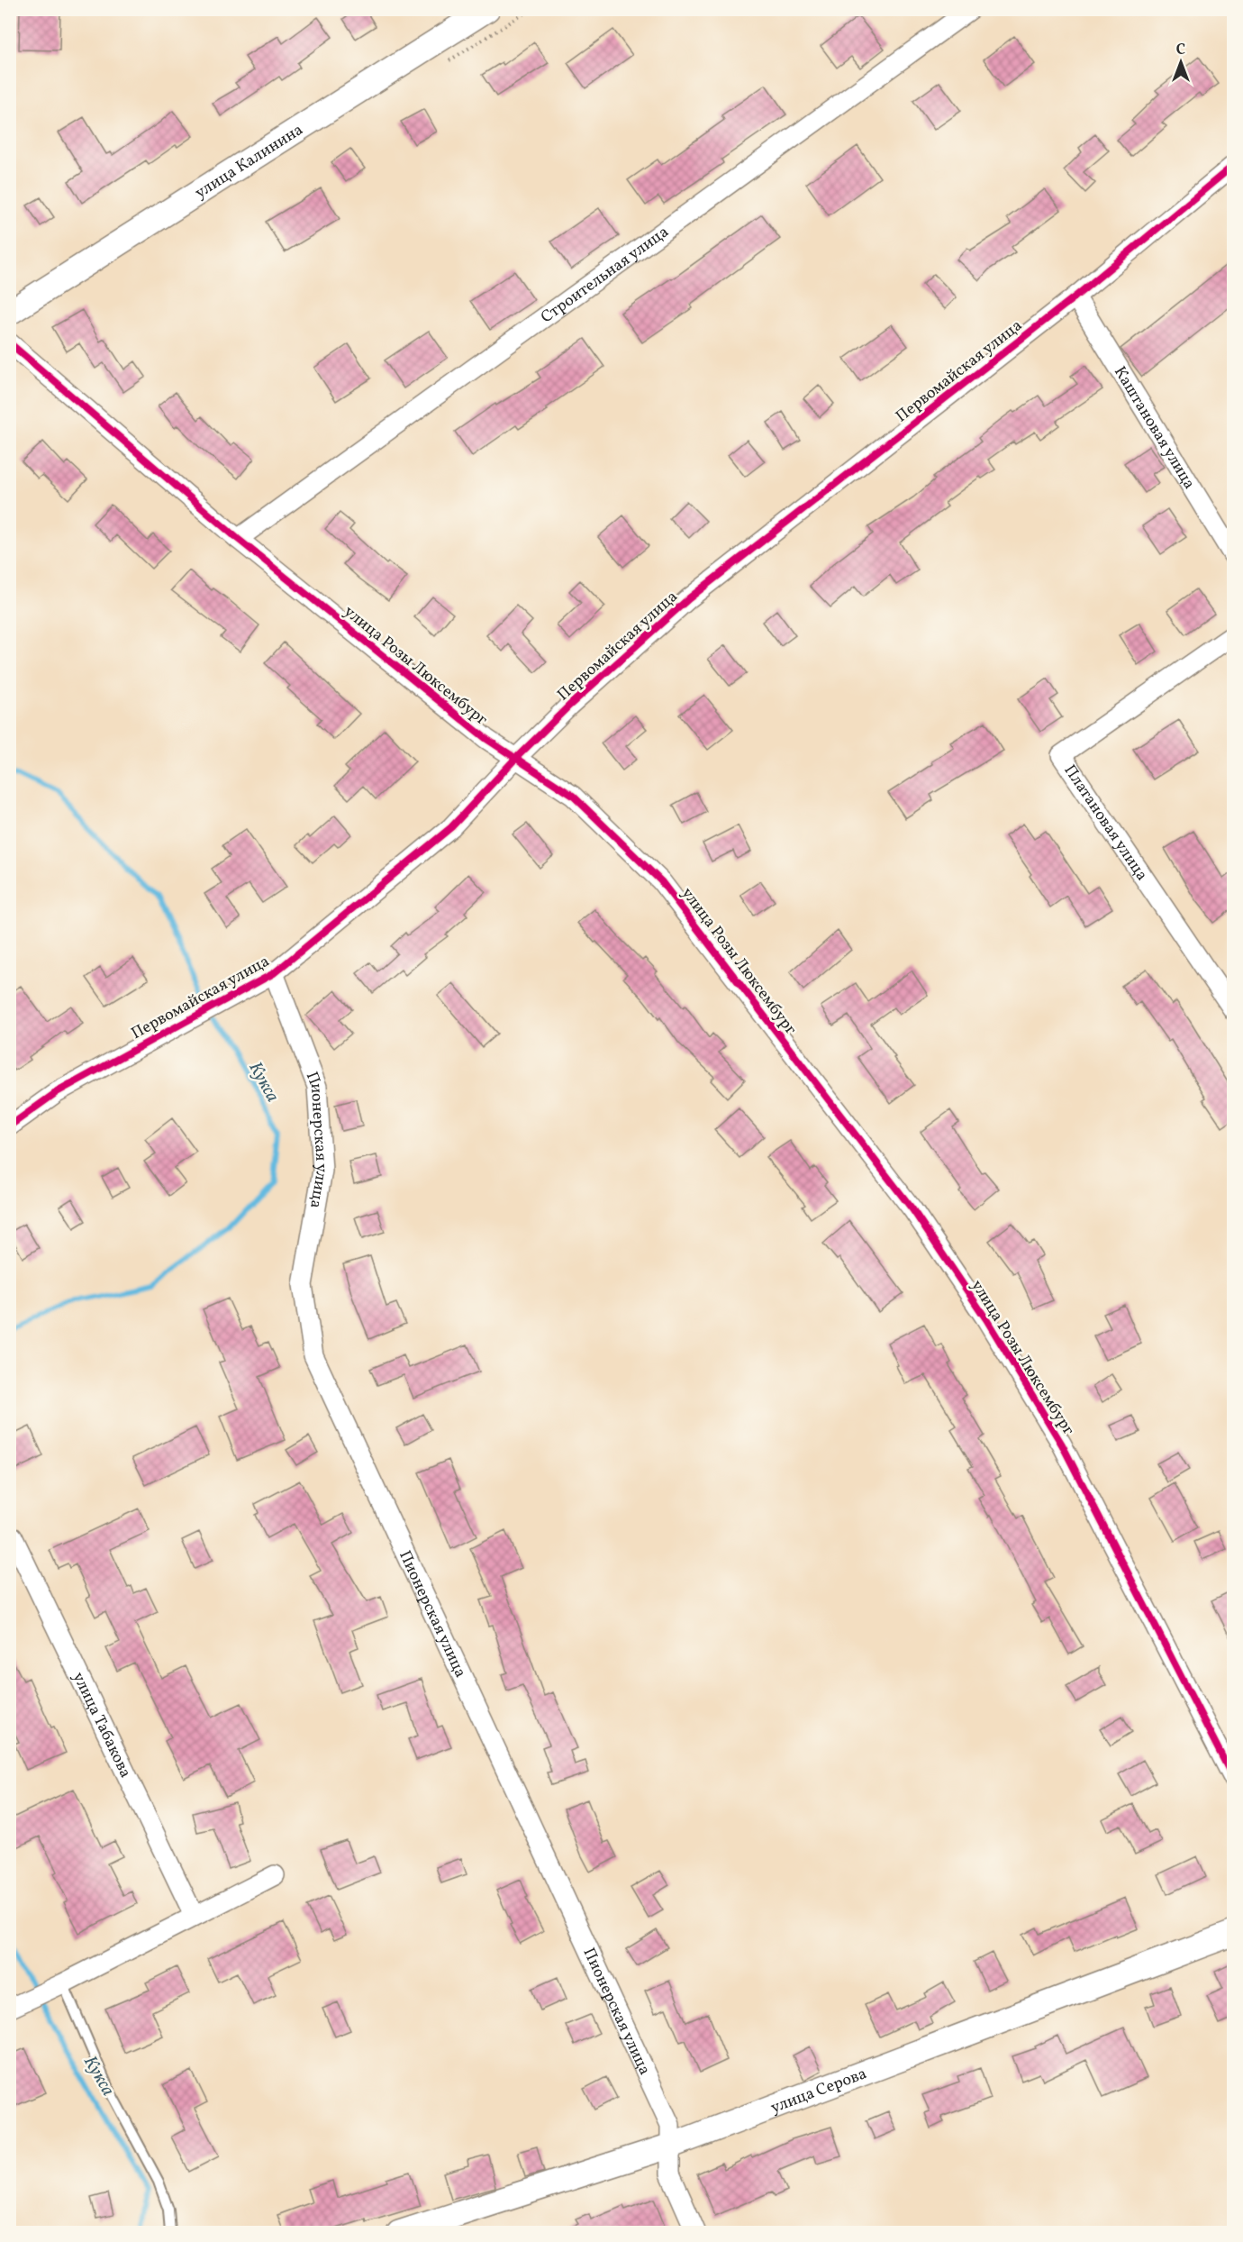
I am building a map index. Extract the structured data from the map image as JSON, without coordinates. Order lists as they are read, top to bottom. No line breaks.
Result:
{"streets":{"street":["улица Калинина","Строительная улица","Первомайская улица","Каштановая улица","улица Розы Люксембург","Платановая улица","Пионерская улица","улица Табакова","улица Серова"]},"crossings":[["Строительная улица","улица Розы Люксембург"],["Первомайская улица","Каштановая улица"],["Первомайская улица","улица Розы Люксембург"],["Первомайская улица","Пионерская улица"],["Пионерская улица","улица Серова"]],"water":["Кукса"],"north":"top"}
